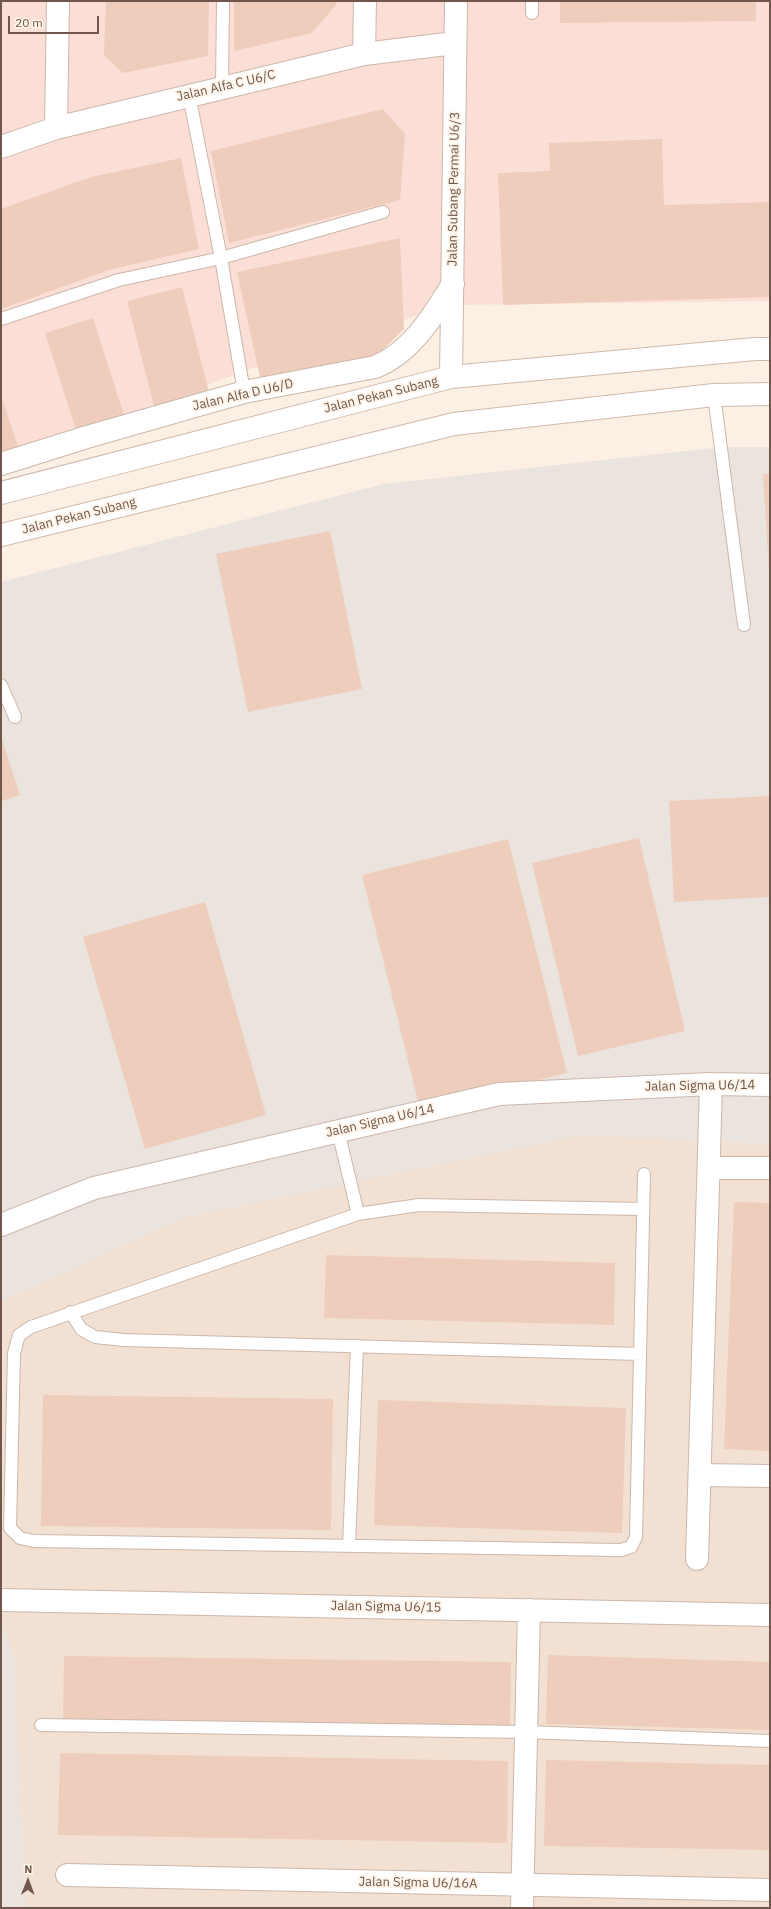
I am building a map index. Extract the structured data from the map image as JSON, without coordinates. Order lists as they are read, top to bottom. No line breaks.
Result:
{"streets":{"street":["Jalan Alfa C U6/C","Jalan Subang Permai U6/3","Jalan Alfa D U6/D","Jalan Pekan Subang","Jalan Sigma U6/14","Jalan Sigma U6/15","Jalan Sigma U6/16A"]},"crossings":[["Jalan Alfa C U6/C","Jalan Subang Permai U6/3"],["Jalan Subang Permai U6/3","Jalan Alfa D U6/D"],["Jalan Subang Permai U6/3","Jalan Pekan Subang"]],"scale_bar":"20 m","north":"top"}
